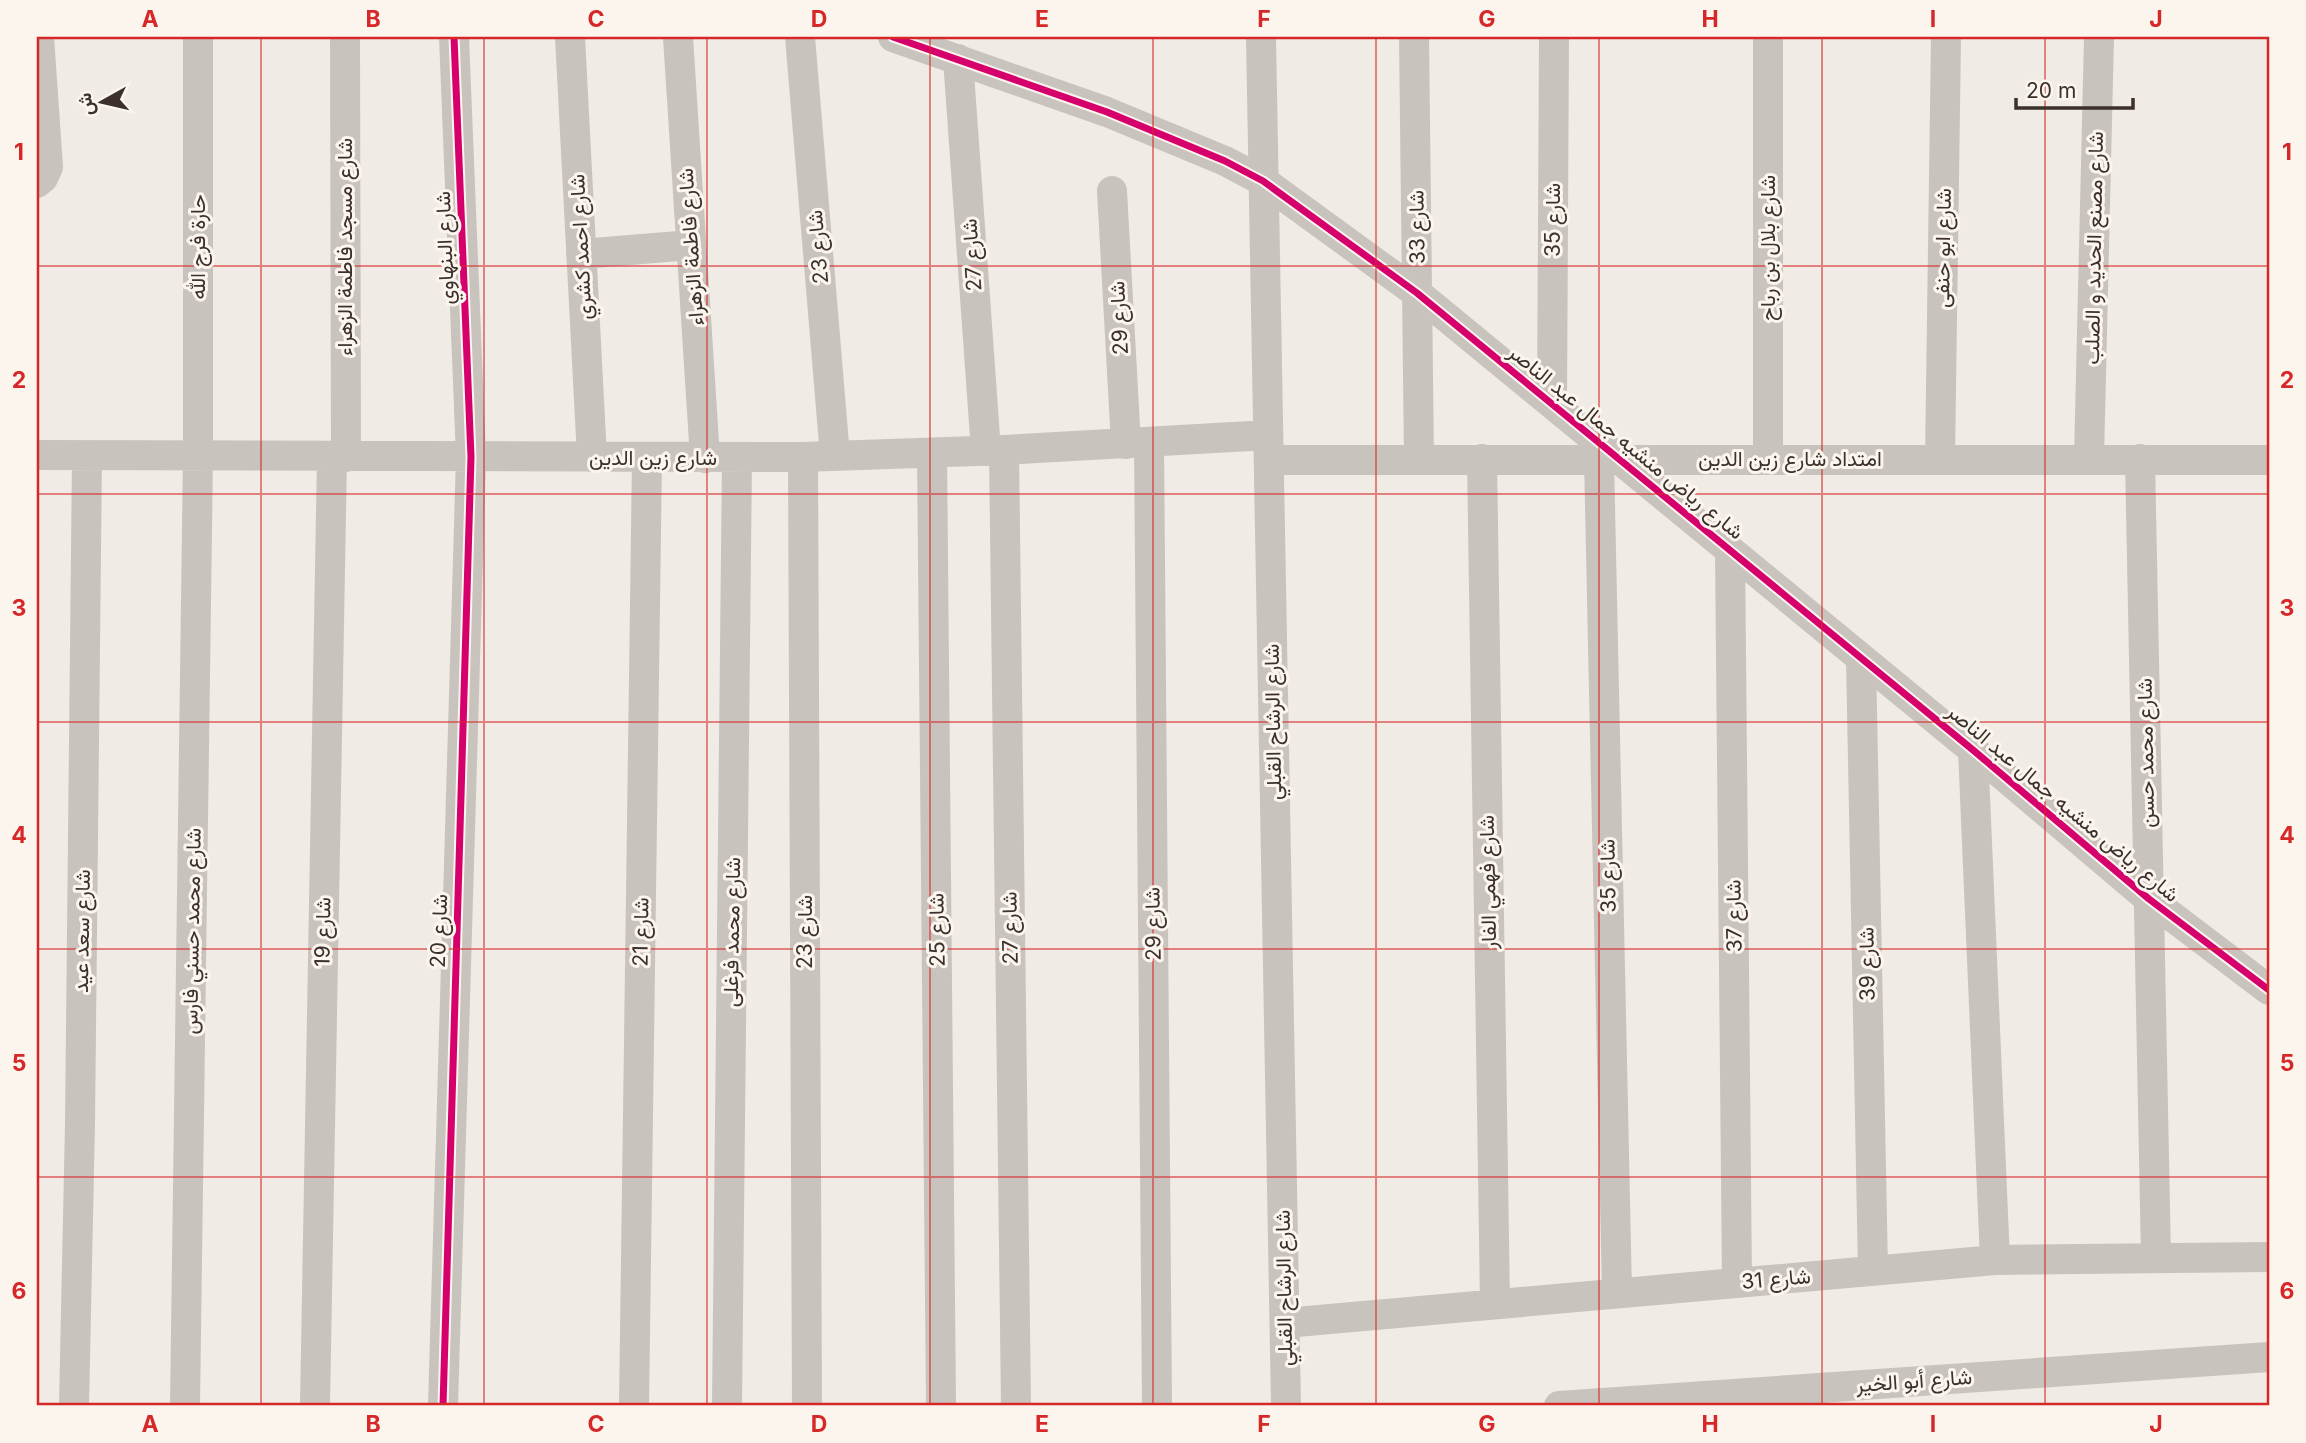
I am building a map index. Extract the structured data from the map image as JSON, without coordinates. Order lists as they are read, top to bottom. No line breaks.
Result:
{"streets":{"street":["شارع 35","شارع 33","حارة فرج الله","شارع مسجد فاطمة الزهراء","شارع احمد كشري","شارع فاطمة الزهراء","شارع 23","شارع البنهاوي","شارع بلال بن رباح","شارع ابو حنفى","شارع مصنع الحديد و الصلب","شارع 27","شارع 29","شارع رياض منشيه جمال عبد الناصر","شارع زين الدين","امتداد شارع زين الدين","شارع الرشاح القبلي","شارع محمد حسن","شارع فهمي الفار","شارع 37","شارع 25","شارع سعد عيد","شارع محمد حسني فارس","شارع 20","شارع 19","شارع 21","شارع محمد فرغلى","شارع 39","شارع 31","شارع أبو الخير"]},"crossings":[["شارع 35","شارع رياض منشيه جمال عبد الناصر"],["شارع 35","امتداد شارع زين الدين"],["شارع 35","شارع 31"],["شارع 33","شارع رياض منشيه جمال عبد الناصر"],["شارع 33","امتداد شارع زين الدين"],["حارة فرج الله","شارع زين الدين"],["حارة فرج الله","شارع محمد حسني فارس"],["شارع مسجد فاطمة الزهراء","شارع زين الدين"],["شارع مسجد فاطمة الزهراء","شارع 19"],["شارع احمد كشري","شارع زين الدين"],["شارع فاطمة الزهراء","شارع زين الدين"],["شارع 23","شارع زين الدين"],["شارع البنهاوي","شارع زين الدين"],["شارع البنهاوي","شارع 20"],["شارع بلال بن رباح","امتداد شارع زين الدين"],["شارع ابو حنفى","امتداد شارع زين الدين"],["شارع مصنع الحديد و الصلب","امتداد شارع زين الدين"],["شارع 27","شارع رياض منشيه جمال عبد الناصر"],["شارع 27","شارع زين الدين"],["شارع 29","شارع زين الدين"],["شارع رياض منشيه جمال عبد الناصر","امتداد شارع زين الدين"],["شارع رياض منشيه جمال عبد الناصر","شارع الرشاح القبلي"],["شارع رياض منشيه جمال عبد الناصر","شارع محمد حسن"],["شارع رياض منشيه جمال عبد الناصر","شارع 37"],["شارع رياض منشيه جمال عبد الناصر","شارع 39"],["شارع زين الدين","امتداد شارع زين الدين"],["شارع زين الدين","شارع الرشاح القبلي"],["شارع زين الدين","شارع 25"],["شارع زين الدين","شارع سعد عيد"],["شارع زين الدين","شارع محمد حسني فارس"],["شارع زين الدين","شارع 20"],["شارع زين الدين","شارع 19"],["شارع زين الدين","شارع 21"],["شارع زين الدين","شارع محمد فرغلى"],["امتداد شارع زين الدين","شارع الرشاح القبلي"],["امتداد شارع زين الدين","شارع محمد حسن"],["امتداد شارع زين الدين","شارع فهمي الفار"],["شارع الرشاح القبلي","شارع 31"],["شارع محمد حسن","شارع 31"],["شارع فهمي الفار","شارع 31"],["شارع 37","شارع 31"],["شارع 39","شارع 31"]],"scale_bar":"20 m","north":"left","grid":{"columns":["A","B","C","D","E","F","G","H","I","J"],"rows":["1","2","3","4","5","6"]}}
